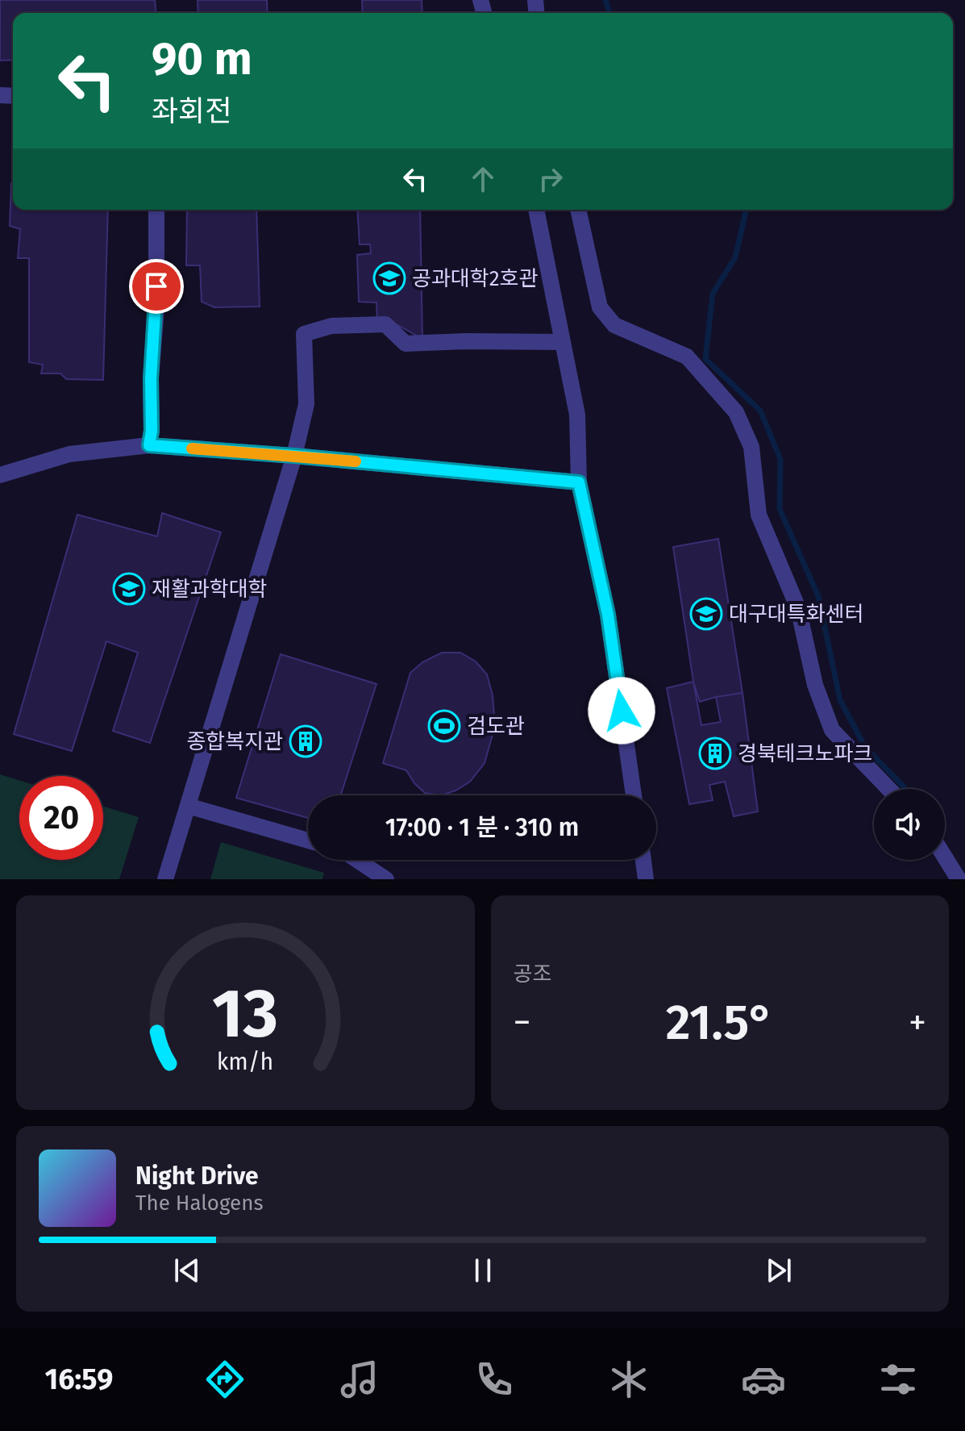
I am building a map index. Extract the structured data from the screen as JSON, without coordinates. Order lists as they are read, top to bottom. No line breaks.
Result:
{"places":{"school or university":["공과대학2호관","재활과학대학","대구대특화센터"],"sports":["검도관"],"building":["종합복지관","경북테크노파크"]},"page":{"turn":["90 m","좌회전"],"limit":"20","trip":"17:00 · 1 분 · 310 m","tile":"공조","heat":["−","21.5°","+"],"song":["Night Drive","The Halogens"],"tabs":"16:59","gauge":["13","km/h"]}}
